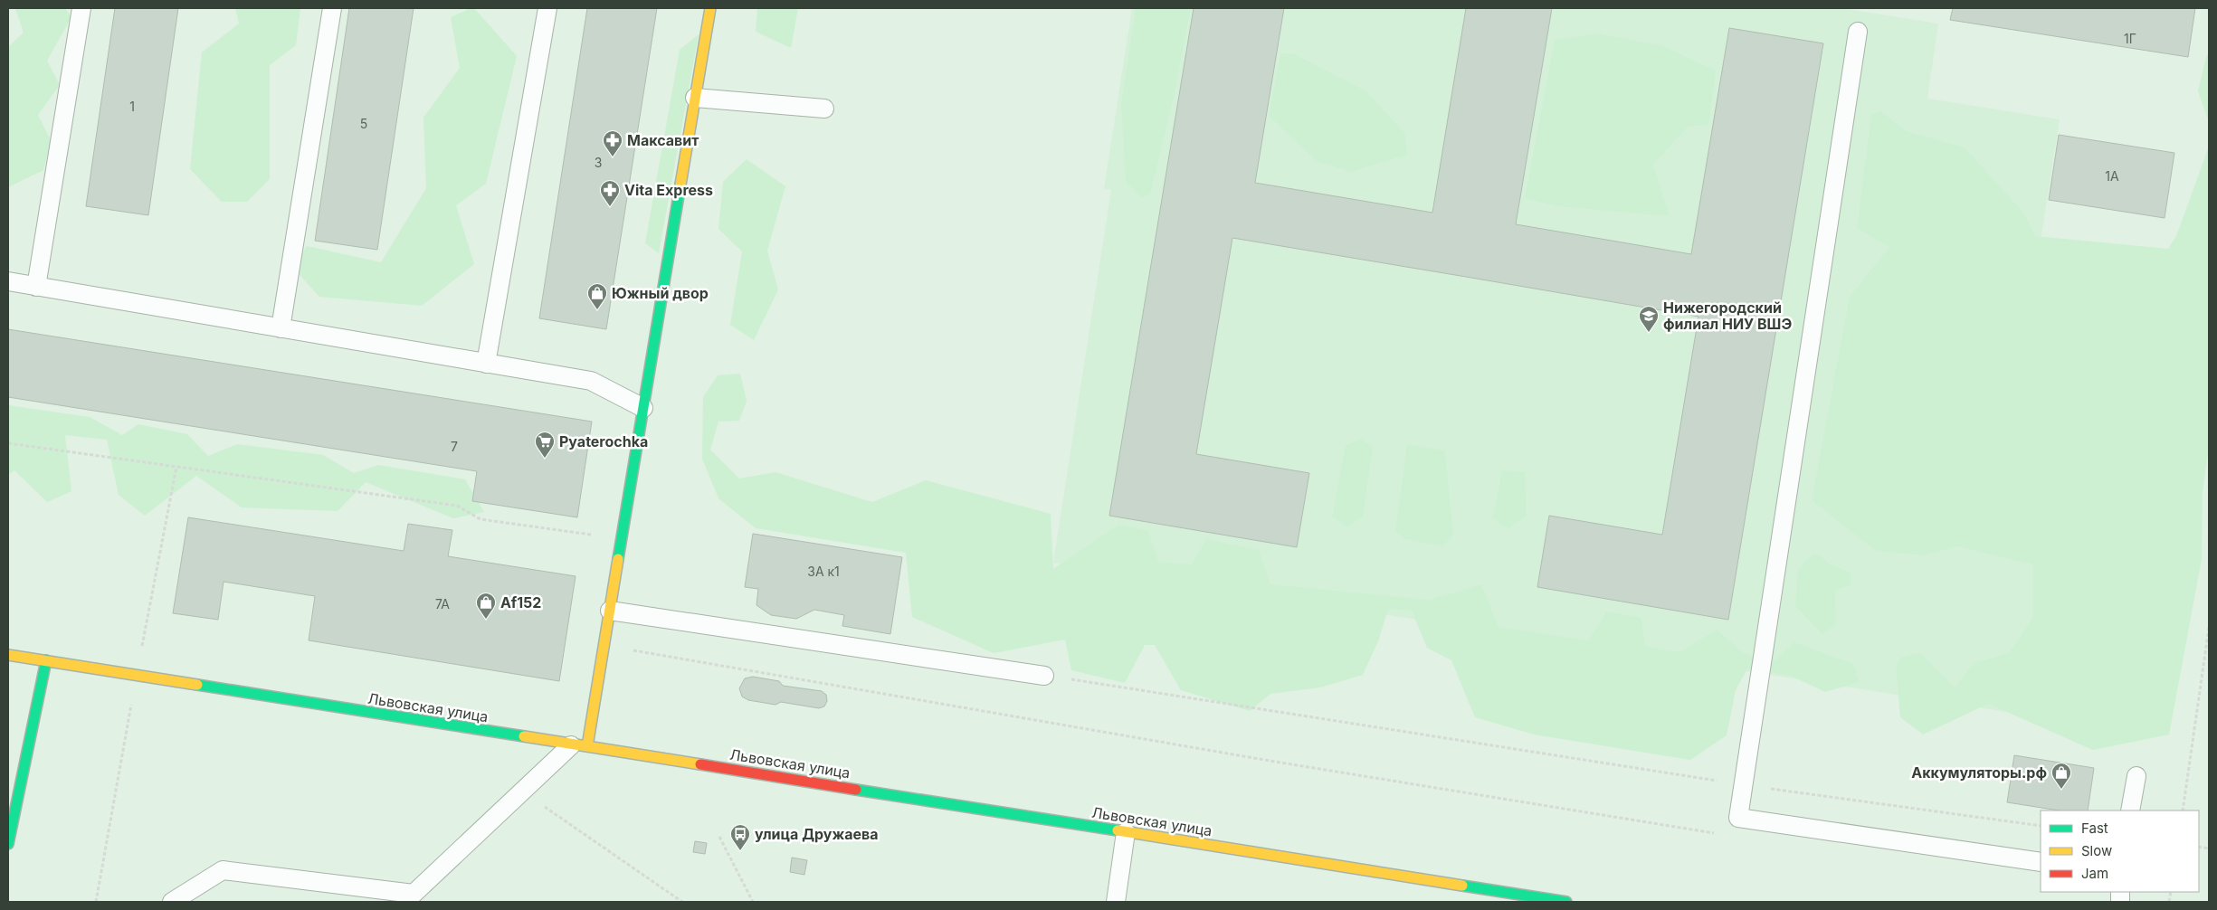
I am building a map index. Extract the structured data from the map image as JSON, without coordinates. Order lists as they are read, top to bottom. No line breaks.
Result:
{"streets":{"main road":["Львовская улица"]},"places":{"pharmacy":["Максавит","Vita Express"],"shop":["Южный двор","Af152","Аккумуляторы.рф"],"school or university":["Нижегородский филиал НИУ ВШЭ"],"supermarket":["Pyaterochka"],"bus stop":["улица Дружаева"]},"house_numbers":["1Г","1","5","3","1А","7","3А к1","7А"],"legend":["Fast","Slow","Jam"]}
